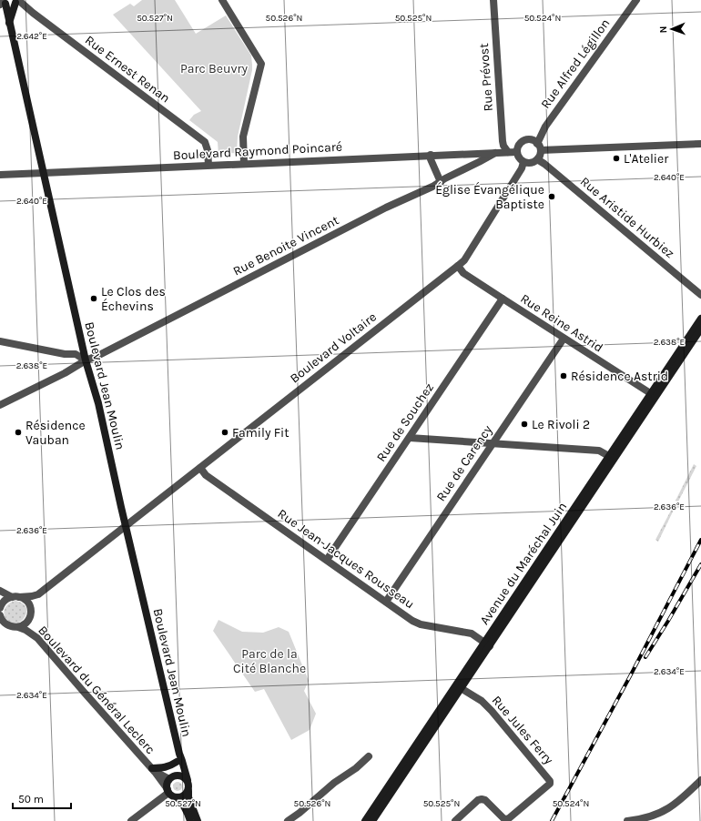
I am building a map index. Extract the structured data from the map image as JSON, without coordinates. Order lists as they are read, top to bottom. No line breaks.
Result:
{"streets":{"main road":["Boulevard Jean Moulin","Avenue du Maréchal Juin"],"street":["Rue Alfred Légillon","Rue Ernest Renan","Rue Prévost","Boulevard Raymond Poincaré","Rue Aristide Hurbiez","Rue Benoite Vincent","Rue Reine Astrid","Boulevard Voltaire","Rue de Souchez","Rue de Carency","Rue Jean-Jacques Rousseau","Boulevard du Général Leclerc","Rue Jules Ferry"]},"crossings":[["Rue Alfred Légillon","Boulevard Raymond Poincaré"],["Rue Alfred Légillon","Rue Aristide Hurbiez"],["Rue Alfred Légillon","Boulevard Voltaire"],["Rue Ernest Renan","Boulevard Raymond Poincaré"],["Rue Ernest Renan","Boulevard Jean Moulin"],["Rue Prévost","Boulevard Raymond Poincaré"],["Boulevard Raymond Poincaré","Rue Aristide Hurbiez"],["Boulevard Raymond Poincaré","Rue Benoite Vincent"],["Boulevard Raymond Poincaré","Boulevard Voltaire"],["Boulevard Raymond Poincaré","Boulevard Jean Moulin"],["Rue Aristide Hurbiez","Boulevard Voltaire"],["Rue Benoite Vincent","Boulevard Jean Moulin"],["Rue Reine Astrid","Boulevard Voltaire"],["Rue Reine Astrid","Rue de Souchez"],["Rue Reine Astrid","Rue de Carency"],["Rue Reine Astrid","Avenue du Maréchal Juin"],["Boulevard Voltaire","Boulevard Jean Moulin"],["Boulevard Voltaire","Rue Jean-Jacques Rousseau"],["Boulevard Jean Moulin","Boulevard du Général Leclerc"],["Rue de Souchez","Rue Jean-Jacques Rousseau"],["Rue de Carency","Rue Jean-Jacques Rousseau"],["Rue Jean-Jacques Rousseau","Avenue du Maréchal Juin"],["Avenue du Maréchal Juin","Rue Jules Ferry"]],"parks":["Parc Beuvry","Parc de la Cité Blanche"],"places":["L'Atelier","Église Évangélique Baptiste","Le Clos des Échevins","Résidence Astrid","Le Rivoli 2","Résidence Vauban","Family Fit"],"scale_bar":"50 m","north":"left","coordinates":["50.527°N","50.526°N","50.525°N","50.524°N","2.642°E","2.640°E","2.638°E","2.636°E","2.634°E"]}
